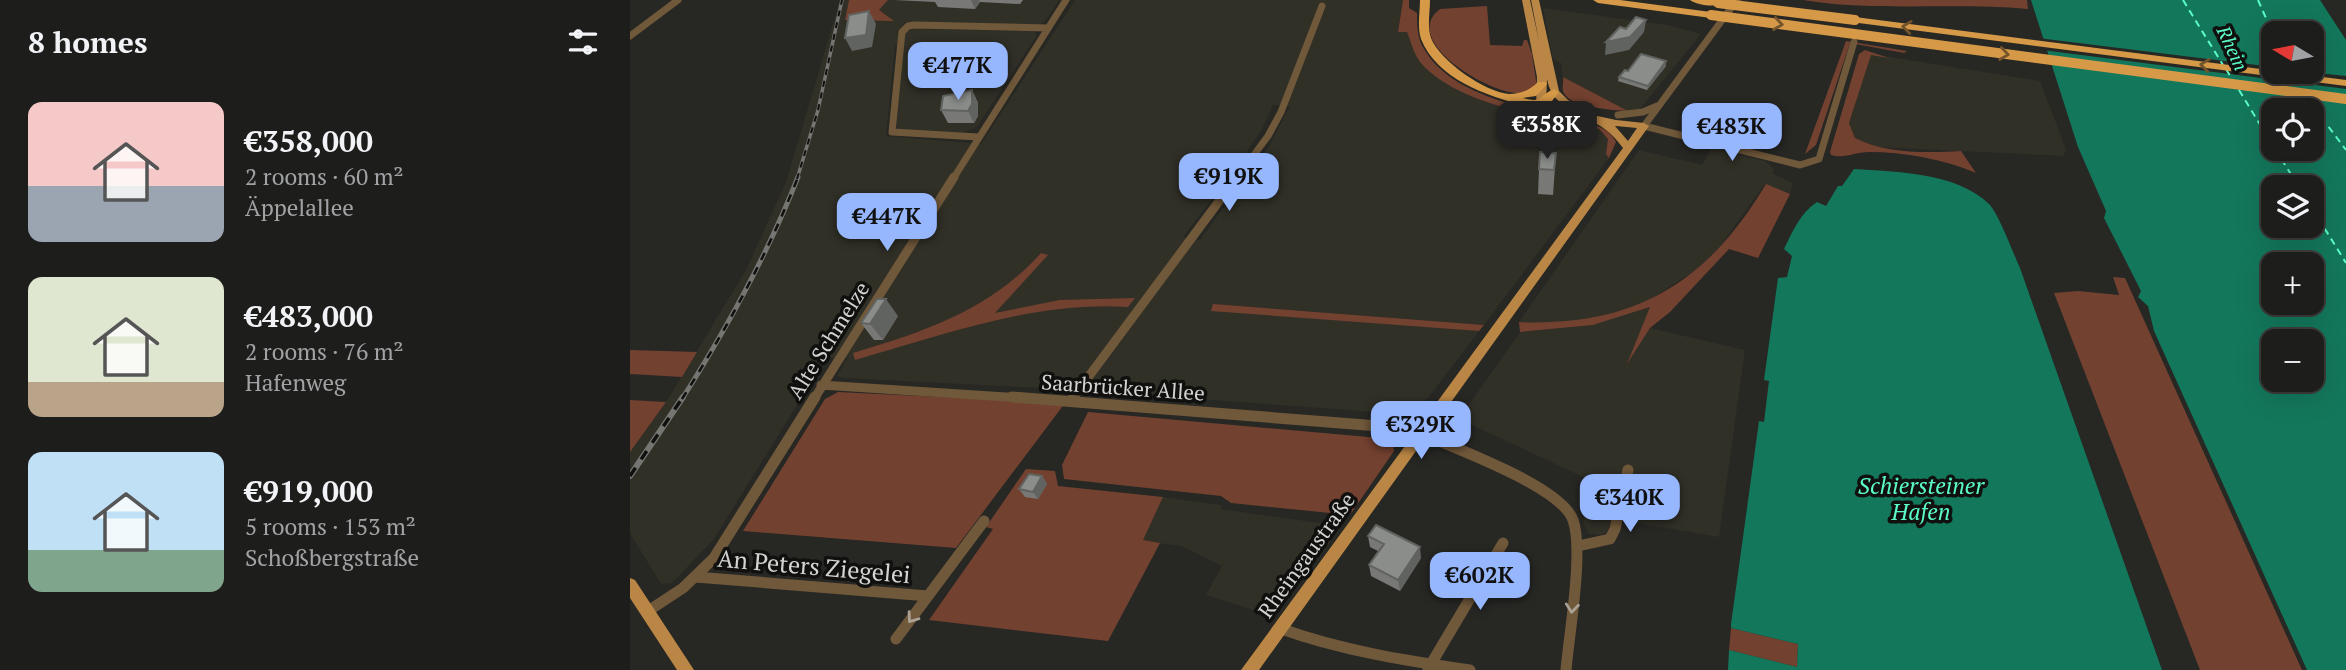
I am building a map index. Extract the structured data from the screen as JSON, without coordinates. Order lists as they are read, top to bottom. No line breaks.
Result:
{"streets":{"main road":["Rheingaustraße"],"street":["Alte Schmelze","Saarbrücker Allee","An Peters Ziegelei"]},"crossings":[["Alte Schmelze","Saarbrücker Allee"],["Alte Schmelze","An Peters Ziegelei"],["Saarbrücker Allee","Rheingaustraße"]],"water":["Rhein","Schiersteiner Hafen"],"north":"left","page":{"heading":"8 homes","map_buttons":["+","−"],"price":["€477K","€358K","€483K","€919K","€447K","€329K","€340K","€602K"],"list":[{"name":"€358,000","note":"2 rooms · 60 m² · Äppelallee"},{"name":"€483,000","note":"2 rooms · 76 m² · Hafenweg"},{"name":"€919,000","note":"5 rooms · 153 m² · Schoßbergstraße"}]}}
